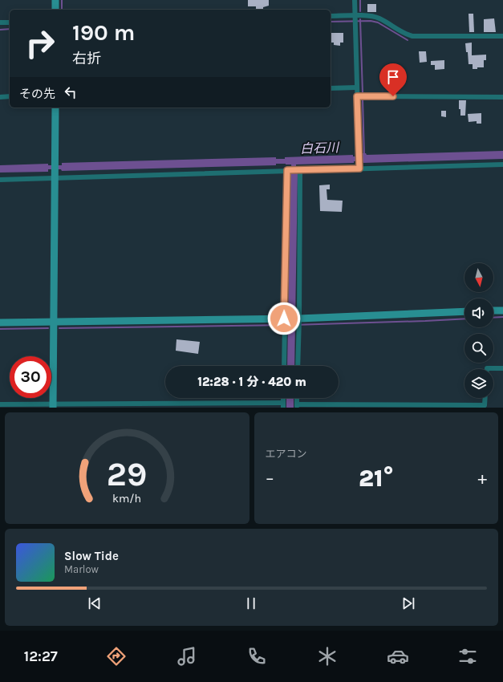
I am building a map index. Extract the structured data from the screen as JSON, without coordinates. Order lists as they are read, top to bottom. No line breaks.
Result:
{"water":["白石川"],"north":"bottom","page":{"turn":["190 m","右折"],"then":"その先","limit":"30","trip":"12:28 · 1 分 · 420 m","tile":"エアコン","heat":["−","21°","+"],"song":["Slow Tide","Marlow"],"tabs":"12:27","gauge":["29","km/h"]}}
